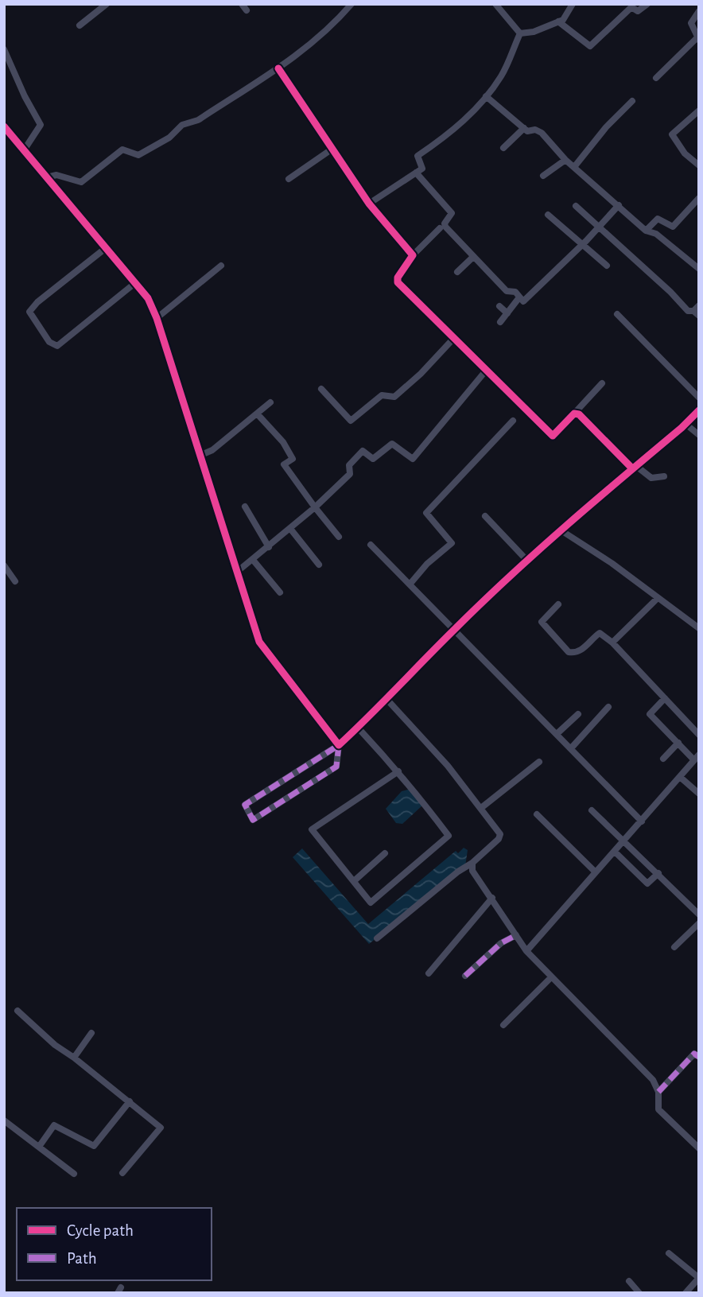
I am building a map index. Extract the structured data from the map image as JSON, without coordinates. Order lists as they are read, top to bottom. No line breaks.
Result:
{"legend":["Cycle path","Path"]}
